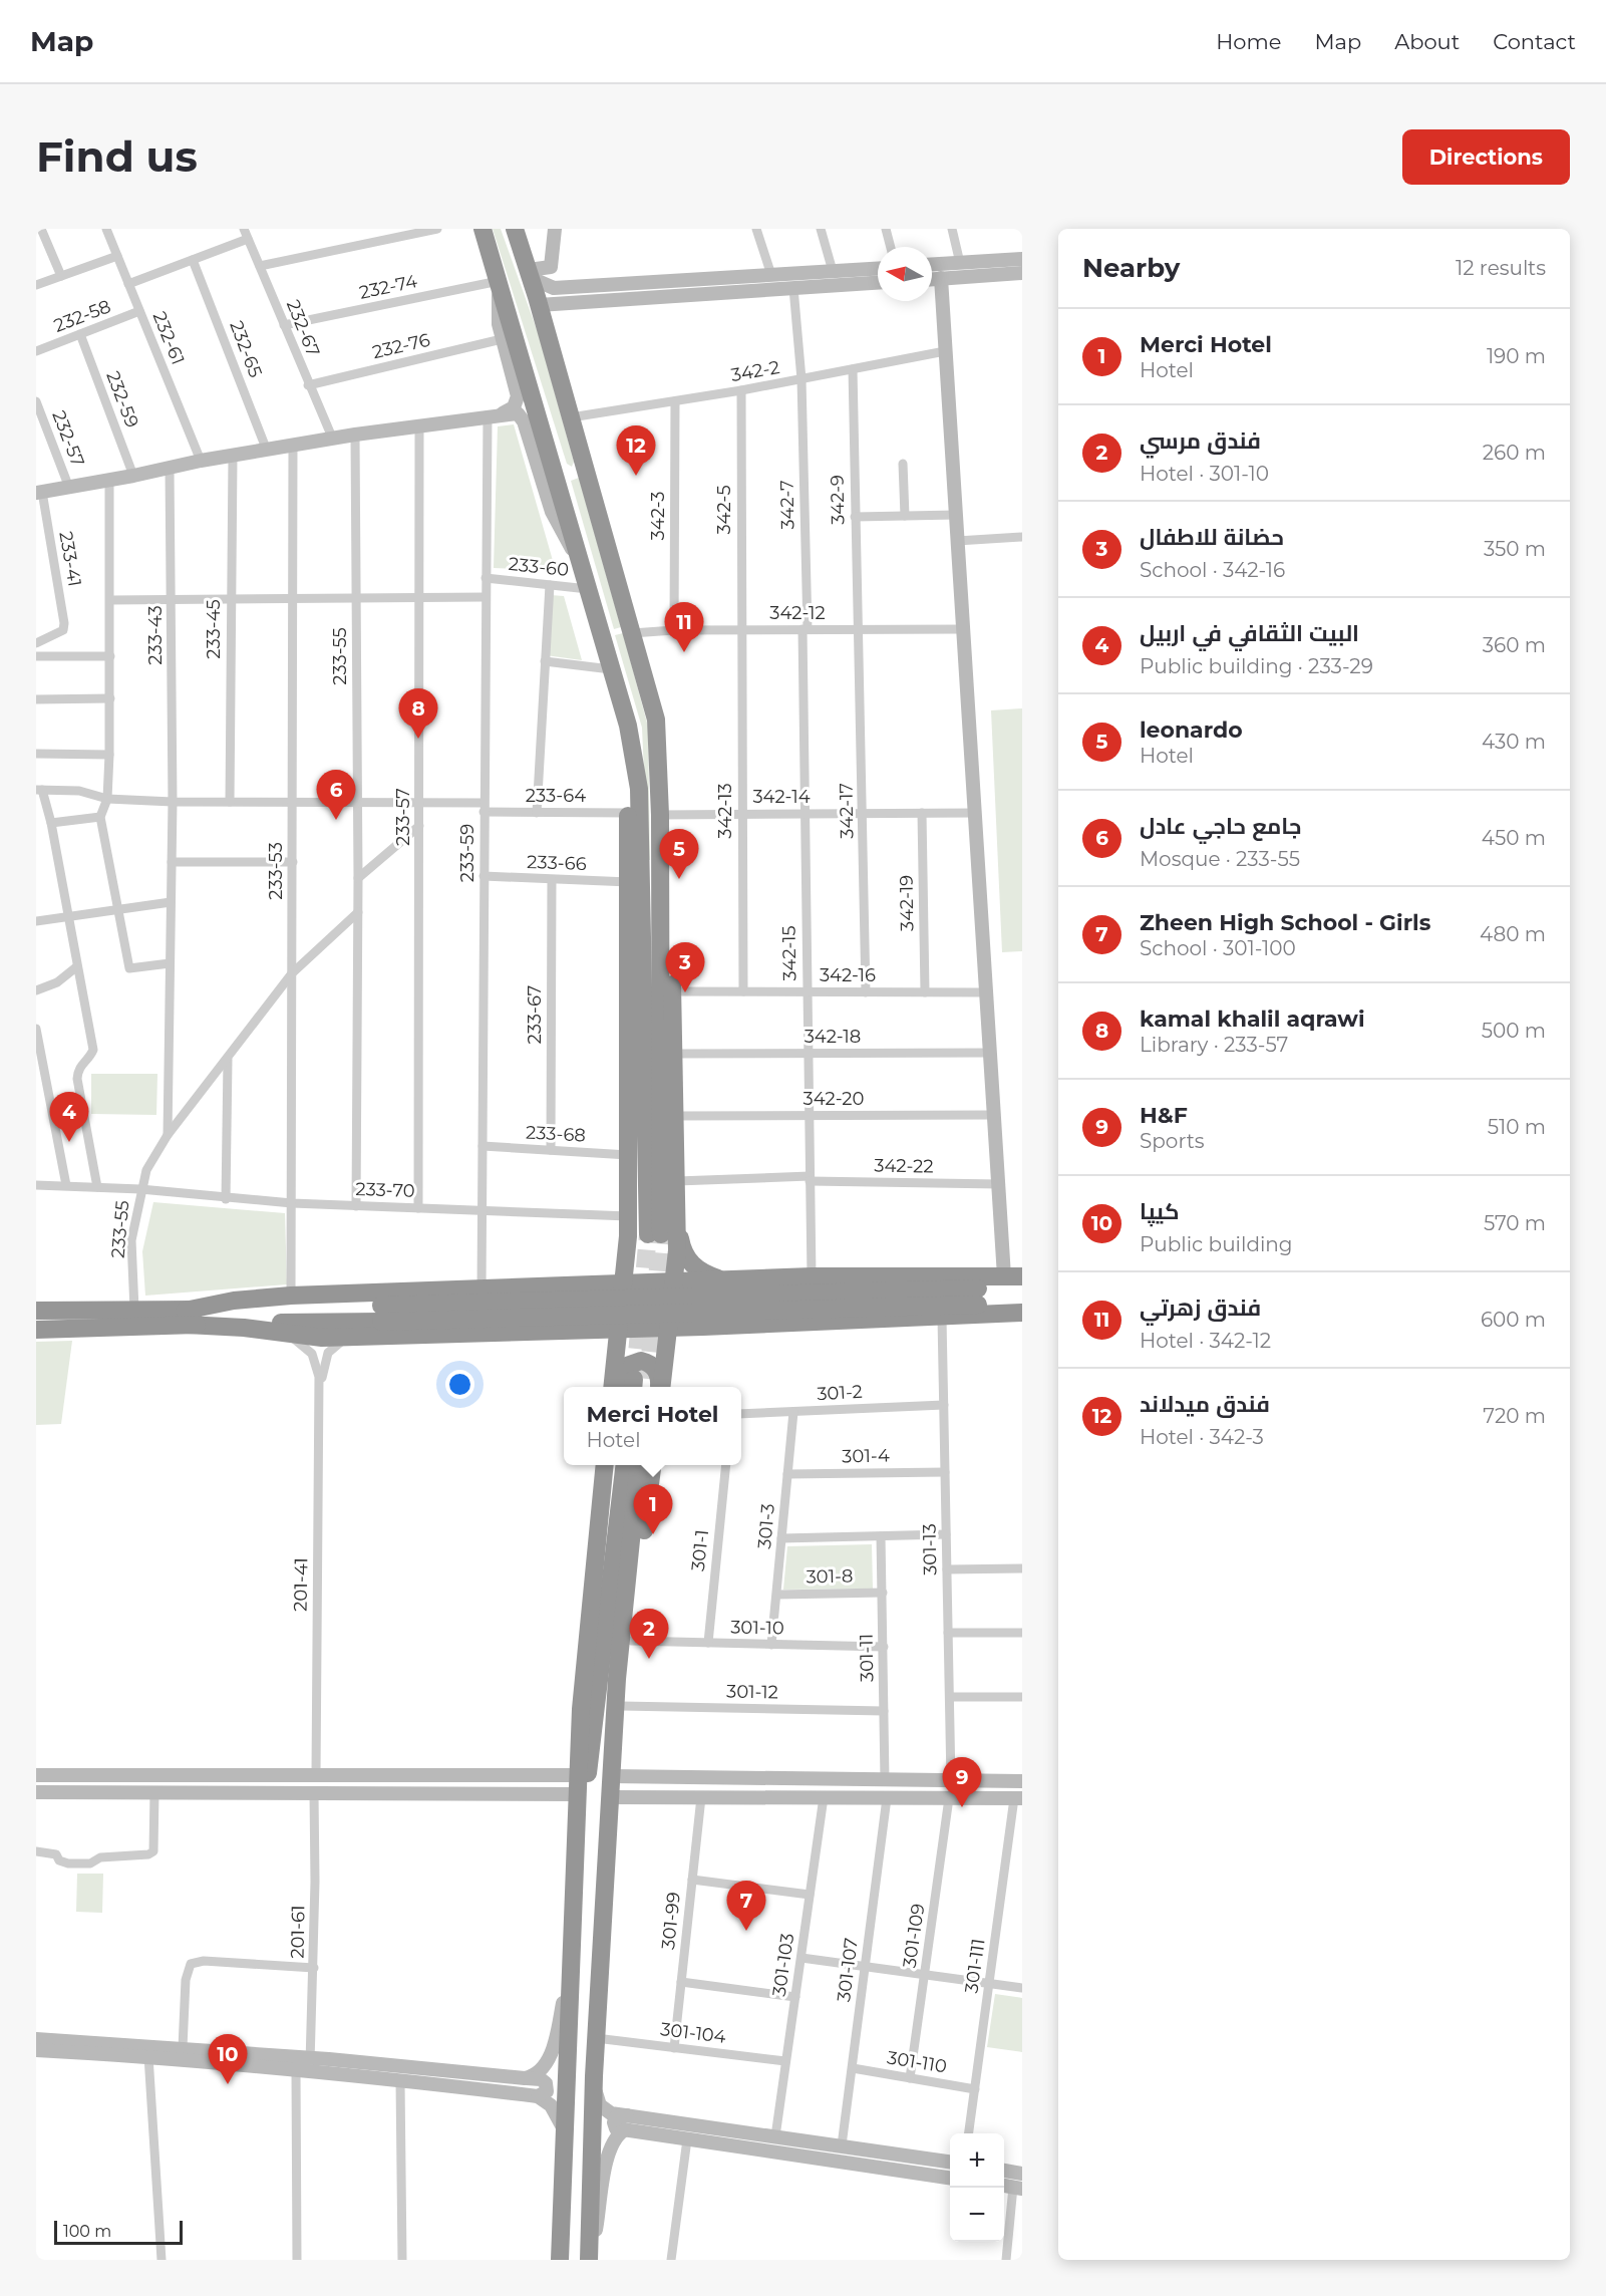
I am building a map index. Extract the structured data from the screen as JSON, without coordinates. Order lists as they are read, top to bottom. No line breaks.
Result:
{"streets":{"street":["232-74","232-58","232-67","232-61","232-76","232-65","342-2","232-59","232-57","342-9","342-7","342-5","342-3","233-41","233-60","342-12","233-45","233-43","233-55","233-64","342-14","342-13","342-17","233-57","233-59","233-66","233-53","342-19","342-15","342-16","233-67","342-18","342-20","233-68","342-22","233-70","301-2","301-4","301-3","301-13","301-1","301-8","201-41","301-10","301-11","301-12","301-99","201-61","301-109","301-103","301-111","301-107","301-104","301-110"]},"crossings":[["232-74","232-67"],["232-58","232-61"],["232-58","232-59"],["232-67","232-76"],["342-2","342-9"],["342-2","342-7"],["342-2","342-5"],["342-2","342-3"],["342-9","342-12"],["342-9","342-17"],["342-7","342-12"],["342-7","342-15"],["342-5","342-12"],["342-5","342-13"],["342-3","342-12"],["233-60","233-59"],["342-12","342-13"],["342-12","342-17"],["342-12","342-15"],["233-45","233-64"],["233-43","233-55"],["233-43","233-64"],["233-55","233-64"],["233-55","233-53"],["233-55","233-70"],["233-64","233-57"],["233-64","233-59"],["233-64","233-53"],["342-14","342-13"],["342-14","342-17"],["342-14","342-19"],["342-14","342-15"],["342-13","342-16"],["342-17","342-16"],["233-57","233-70"],["233-59","233-66"],["233-59","233-68"],["233-59","233-70"],["233-66","233-67"],["233-53","233-70"],["342-19","342-16"],["342-15","342-16"],["342-15","342-18"],["342-15","342-20"],["342-15","342-22"],["233-67","233-68"],["301-2","301-3"],["301-2","301-13"],["301-4","301-3"],["301-4","301-13"],["301-3","301-8"],["301-3","301-10"],["301-1","301-10"],["301-8","301-11"],["301-10","301-11"],["301-11","301-12"],["301-99","301-104"],["301-109","301-110"],["301-103","301-104"],["301-111","301-110"],["301-107","301-110"]],"scale_bar":"100 m","north":"left","page":{"header":"Map","nav":["Home","Map","About","Contact"],"buttons":"Directions","title":"Find us","heading":["Nearby","12 results"],"list":[{"mark":"1","name":"Merci Hotel","note":"Hotel","value":"190 m"},{"mark":"2","name":"فندق مرسي","note":"Hotel · 301-10","value":"260 m"},{"mark":"3","name":"حضانة للاطفال","note":"School · 342-16","value":"350 m"},{"mark":"4","name":"البيت الثقافي في اربيل","note":"Public building · 233-29","value":"360 m"},{"mark":"5","name":"leonardo","note":"Hotel","value":"430 m"},{"mark":"6","name":"جامع حاجي عادل","note":"Mosque · 233-55","value":"450 m"},{"mark":"7","name":"Zheen High School - Girls","note":"School · 301-100","value":"480 m"},{"mark":"8","name":"kamal khalil aqrawi","note":"Library · 233-57","value":"500 m"},{"mark":"9","name":"H&F","note":"Sports","value":"510 m"},{"mark":"10","name":"كيپا","note":"Public building","value":"570 m"},{"mark":"11","name":"فندق زهرتي","note":"Hotel · 342-12","value":"600 m"},{"mark":"12","name":"فندق ميدلاند","note":"Hotel · 342-3","value":"720 m"}],"pins":["12","11","8","6","5","3","4","1","2","9","7","10"],"popup":["Merci Hotel","Hotel"],"map_buttons":["+","−"],"scale":"100 m"}}
